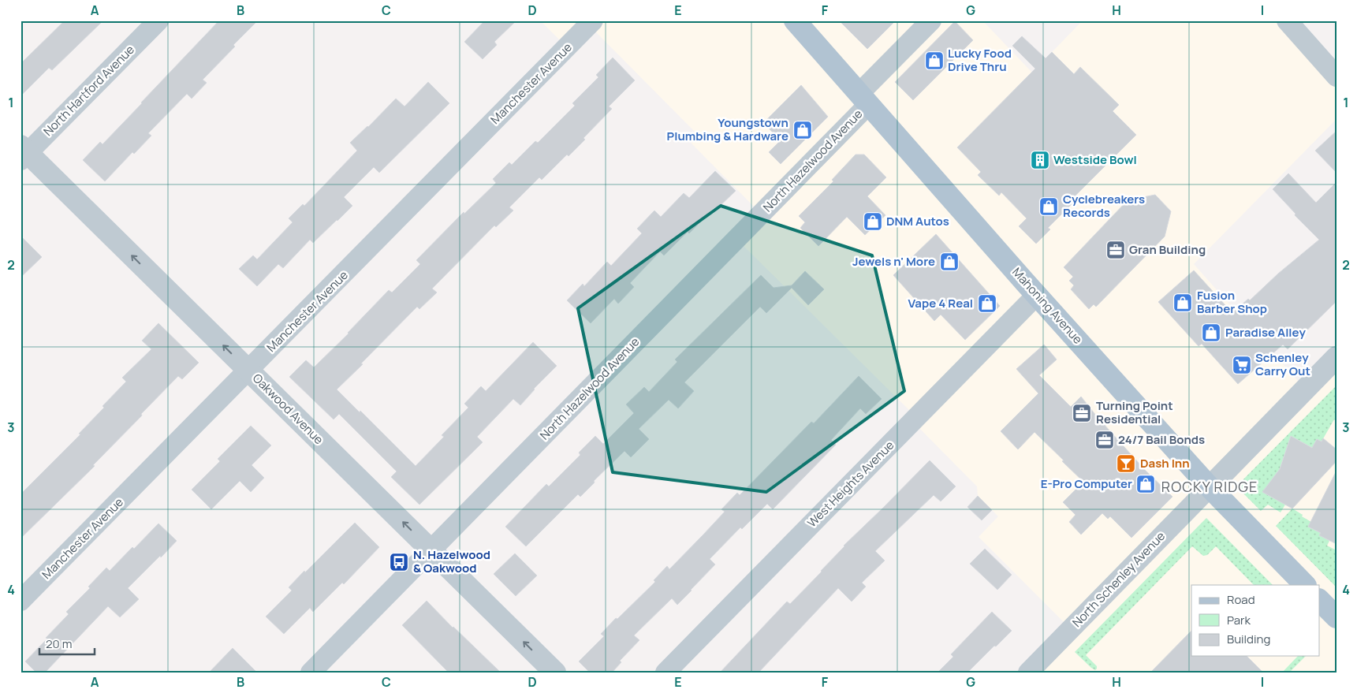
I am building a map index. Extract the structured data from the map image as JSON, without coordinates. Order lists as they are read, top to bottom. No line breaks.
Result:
{"streets":{"main road":["Mahoning Avenue"],"street":["Manchester Avenue","North Hartford Avenue","North Hazelwood Avenue","Oakwood Avenue","West Heights Avenue","North Schenley Avenue"]},"crossings":[["Manchester Avenue","Oakwood Avenue"],["North Hartford Avenue","Oakwood Avenue"],["North Hazelwood Avenue","Mahoning Avenue"],["North Hazelwood Avenue","Oakwood Avenue"],["Mahoning Avenue","West Heights Avenue"],["Mahoning Avenue","North Schenley Avenue"]],"one_way":["Oakwood Avenue"],"districts":["ROCKY RIDGE"],"places":{"shop":["Lucky Food Drive Thru","Youngstown Plumbing & Hardware","Cyclebreakers Records","DNM Autos","Jewels n' More","Fusion Barber Shop","Vape 4 Real","Paradise Alley","E-Pro Computer"],"building":["Westside Bowl"],"office":["Gran Building","Turning Point Residential","24/7 Bail Bonds"],"supermarket":["Schenley Carry Out"],"bar":["Dash Inn"],"bus stop":["N. Hazelwood & Oakwood"]},"legend":["Road","Park","Building"],"scale_bar":"20 m","grid":{"columns":["A","B","C","D","E","F","G","H","I"],"rows":["1","2","3","4"]}}
